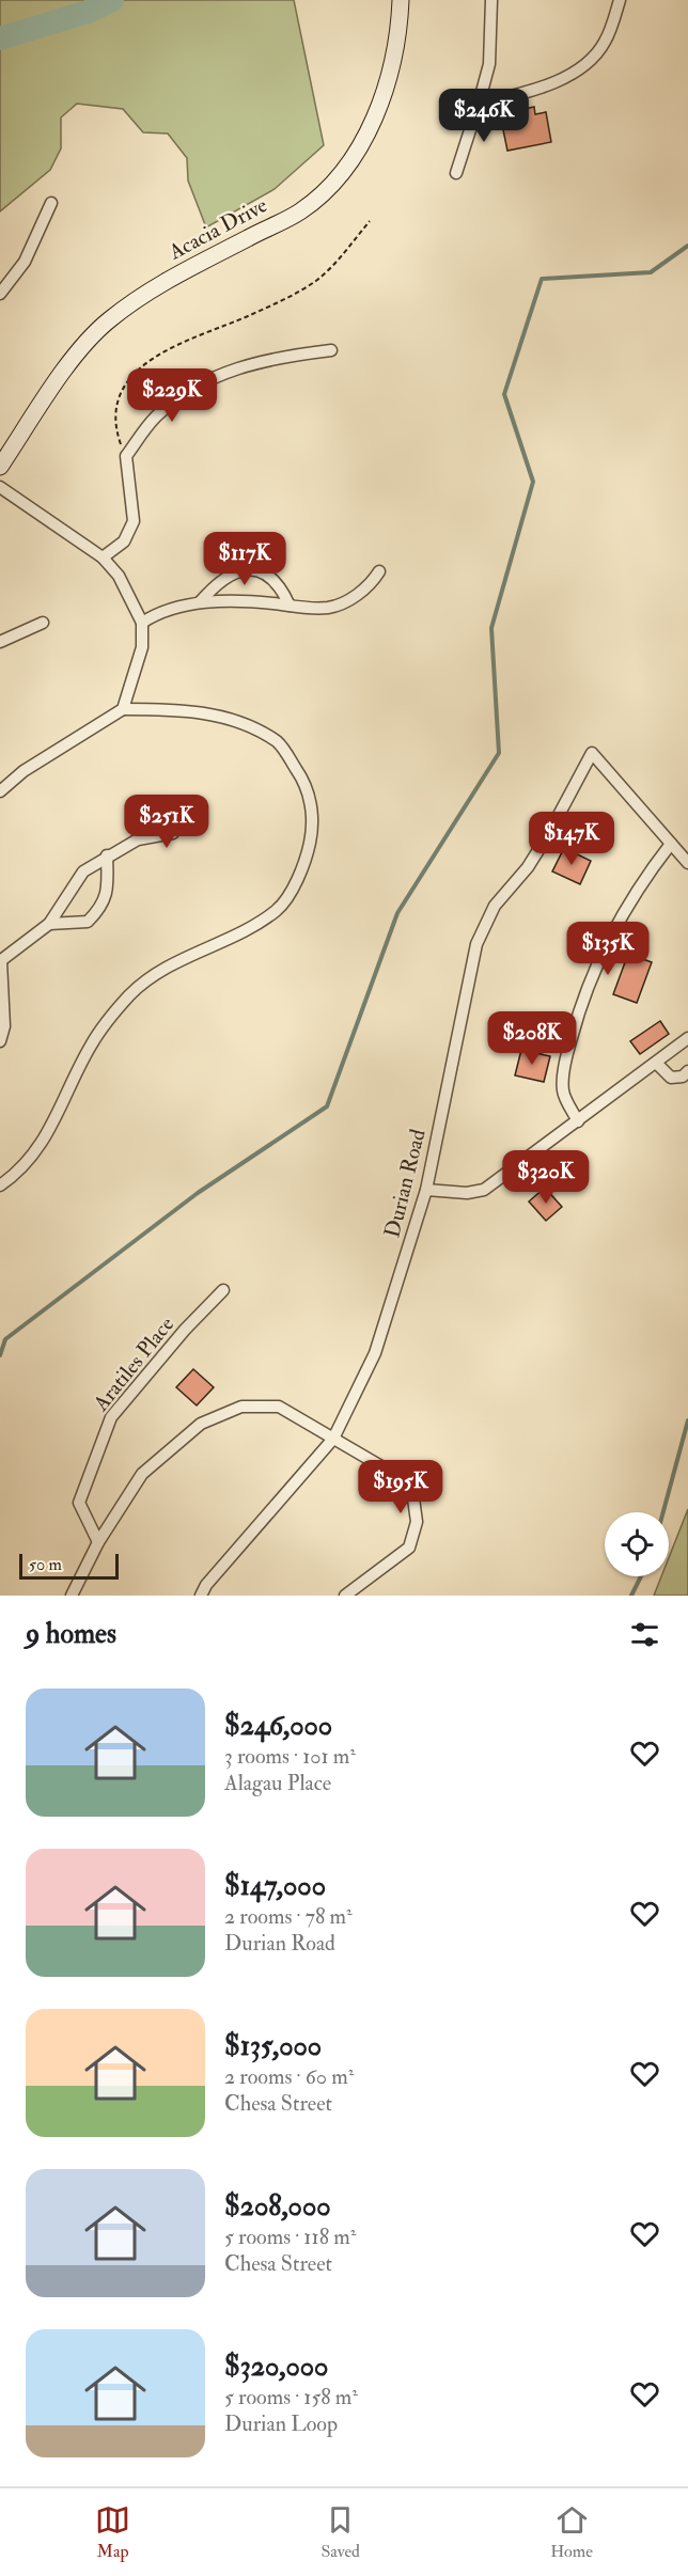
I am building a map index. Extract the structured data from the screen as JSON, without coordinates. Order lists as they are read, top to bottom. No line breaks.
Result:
{"streets":{"street":["Acacia Drive","Durian Road","Aratiles Place"]},"scale_bar":"50 m","page":{"price":["$246K","$229K","$117K","$251K","$147K","$135K","$208K","$320K","$195K"],"scale":"50 m","heading":"9 homes","list":[{"name":"$246,000","note":"3 rooms · 101 m² · Alagau Place"},{"name":"$147,000","note":"2 rooms · 78 m² · Durian Road"},{"name":"$135,000","note":"2 rooms · 60 m² · Chesa Street"},{"name":"$208,000","note":"5 rooms · 118 m² · Chesa Street"},{"name":"$320,000","note":"5 rooms · 158 m² · Durian Loop"}],"tabs":["Map","Saved","Home"]}}
